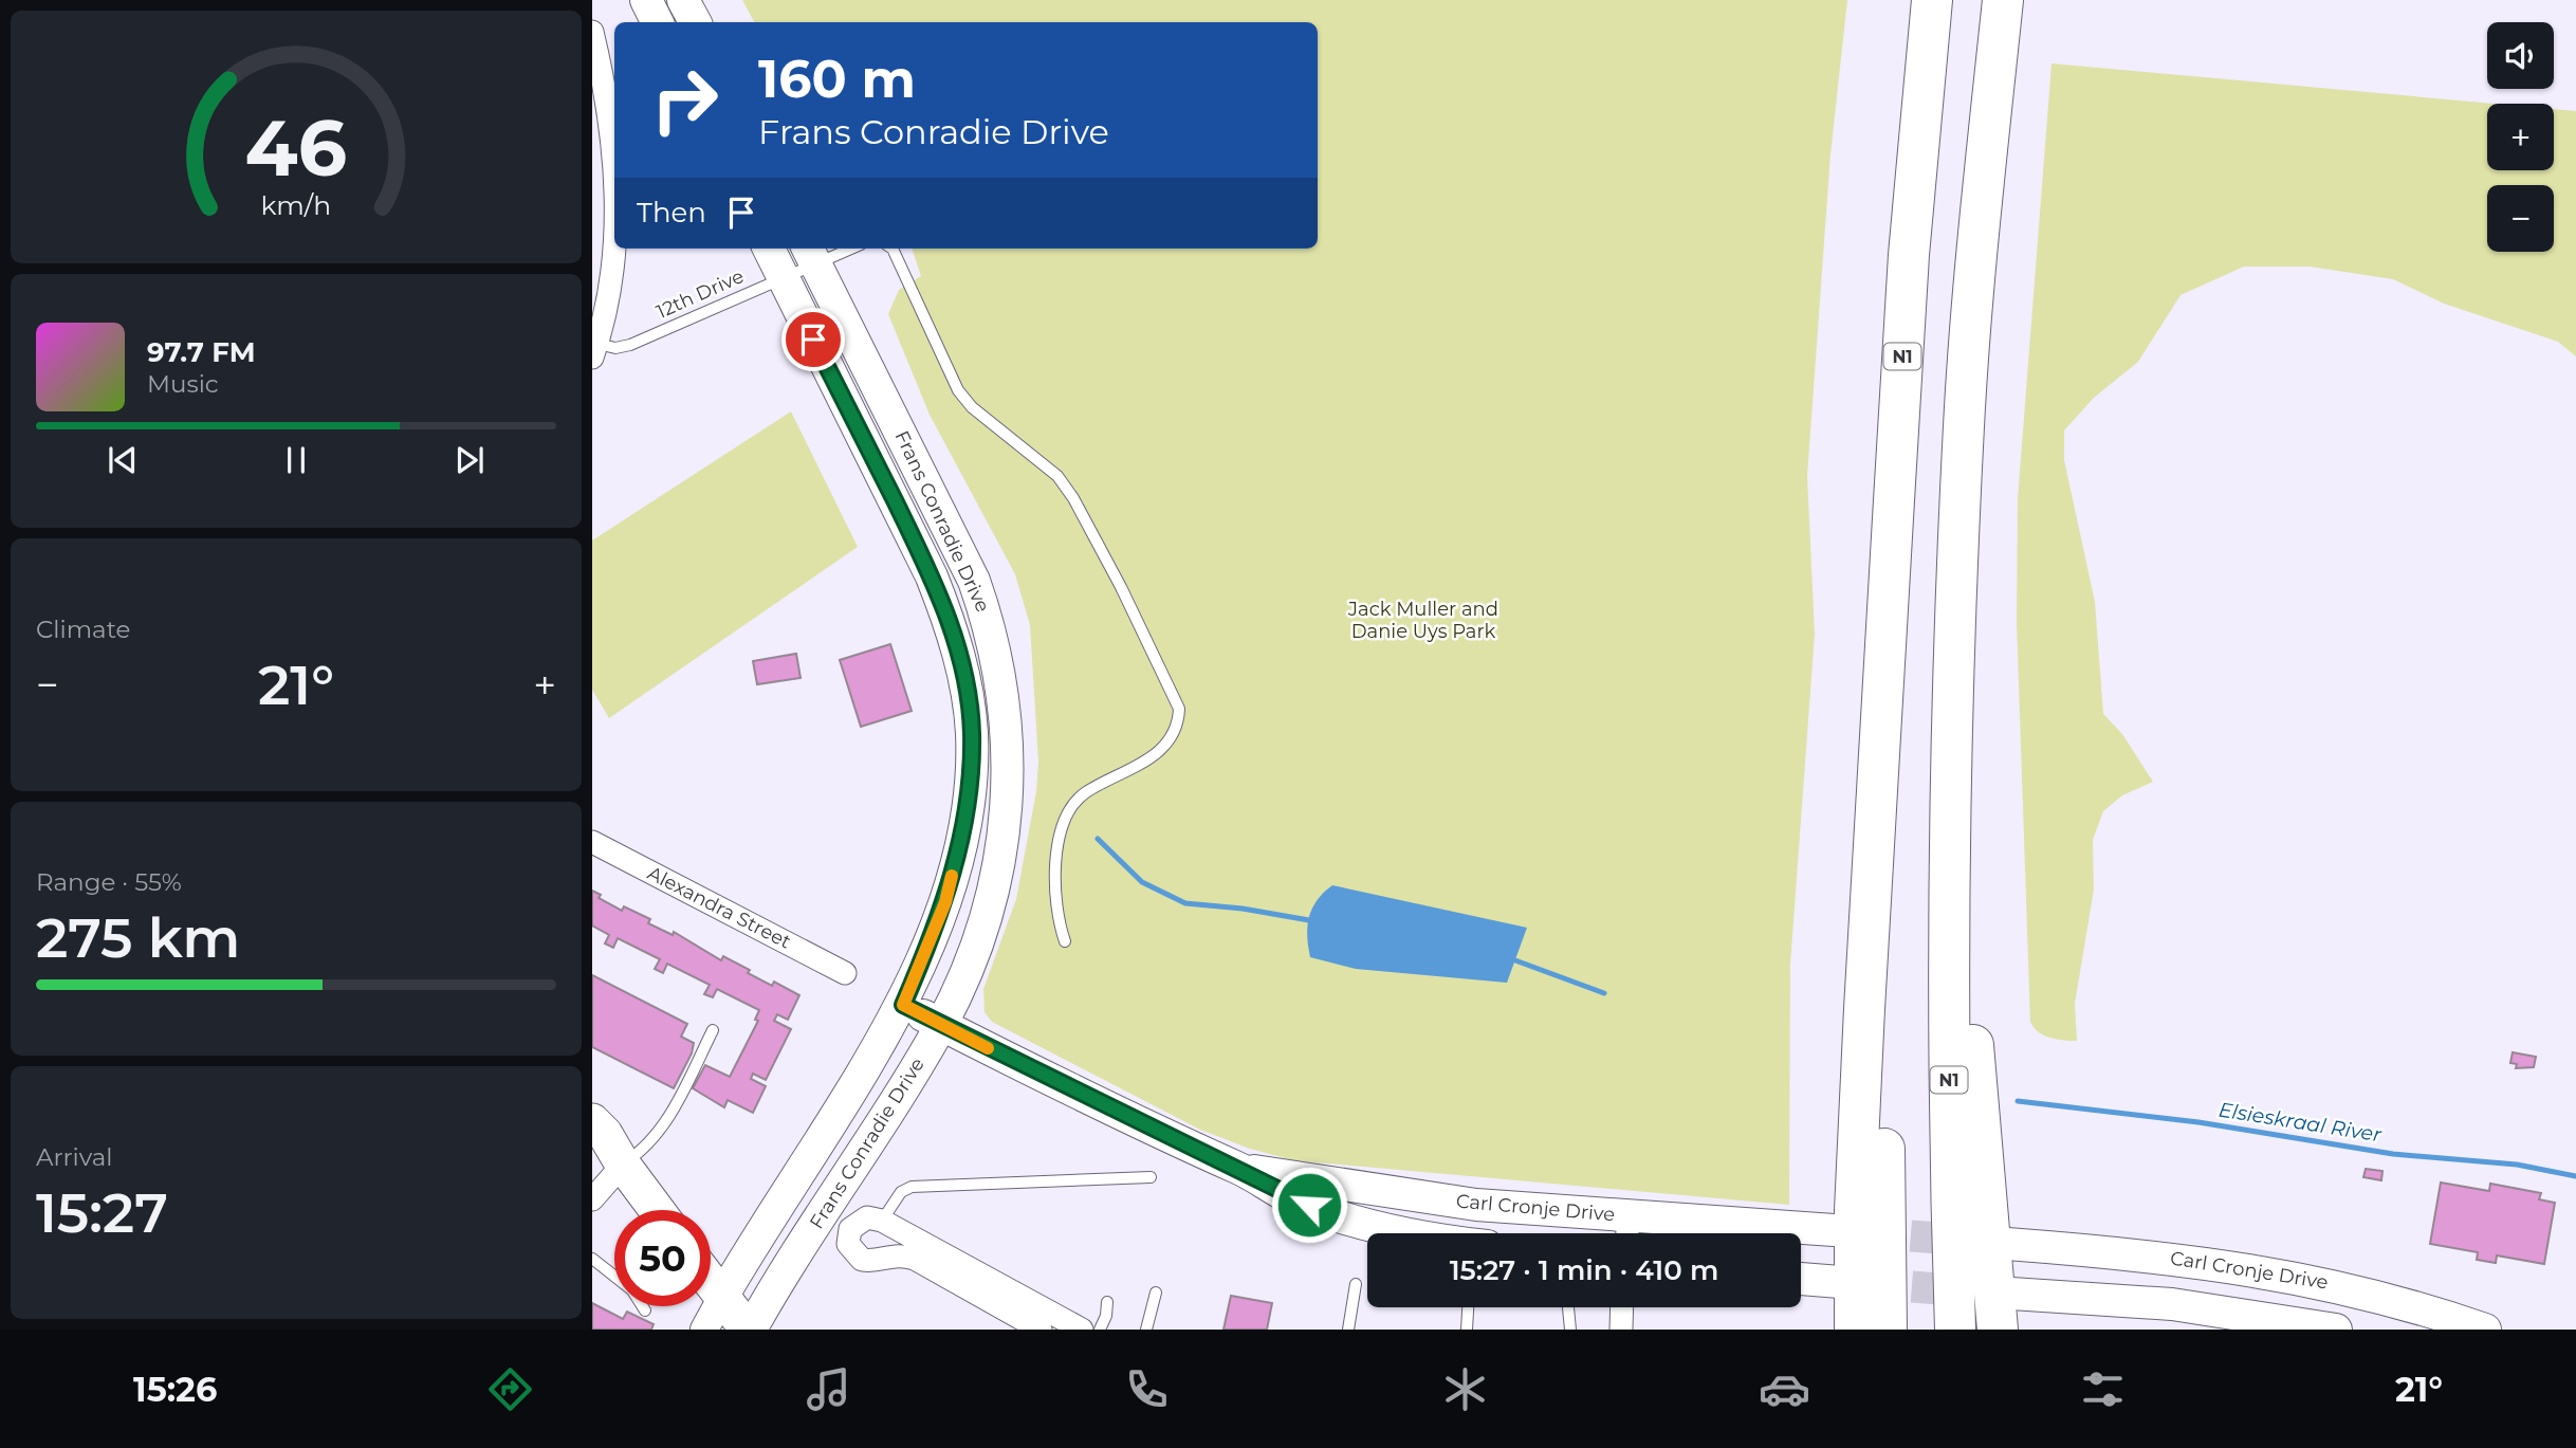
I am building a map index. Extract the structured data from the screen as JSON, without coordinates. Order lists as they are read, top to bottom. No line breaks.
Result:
{"streets":{"highway":["N1"],"main road":["Frans Conradie Drive","Carl Cronje Drive"],"street":["Alexandra Street"],"lane":["12th Drive"]},"crossings":[["12th Drive","Frans Conradie Drive"],["Frans Conradie Drive","Carl Cronje Drive"]],"water":["Elsieskraal River"],"parks":["Jack Muller and Danie Uys Park"],"page":{"map_buttons":["+","−"],"turn":["160 m","Frans Conradie Drive"],"then":"Then","song":["97.7 FM","Music"],"tile":["Climate",["Range · 55%","275 km"],["Arrival","15:27"]],"heat":["−","21°","+"],"limit":"50","trip":"15:27 · 1 min · 410 m","tabs":["15:26","21°"],"gauge":["46","km/h"]}}
